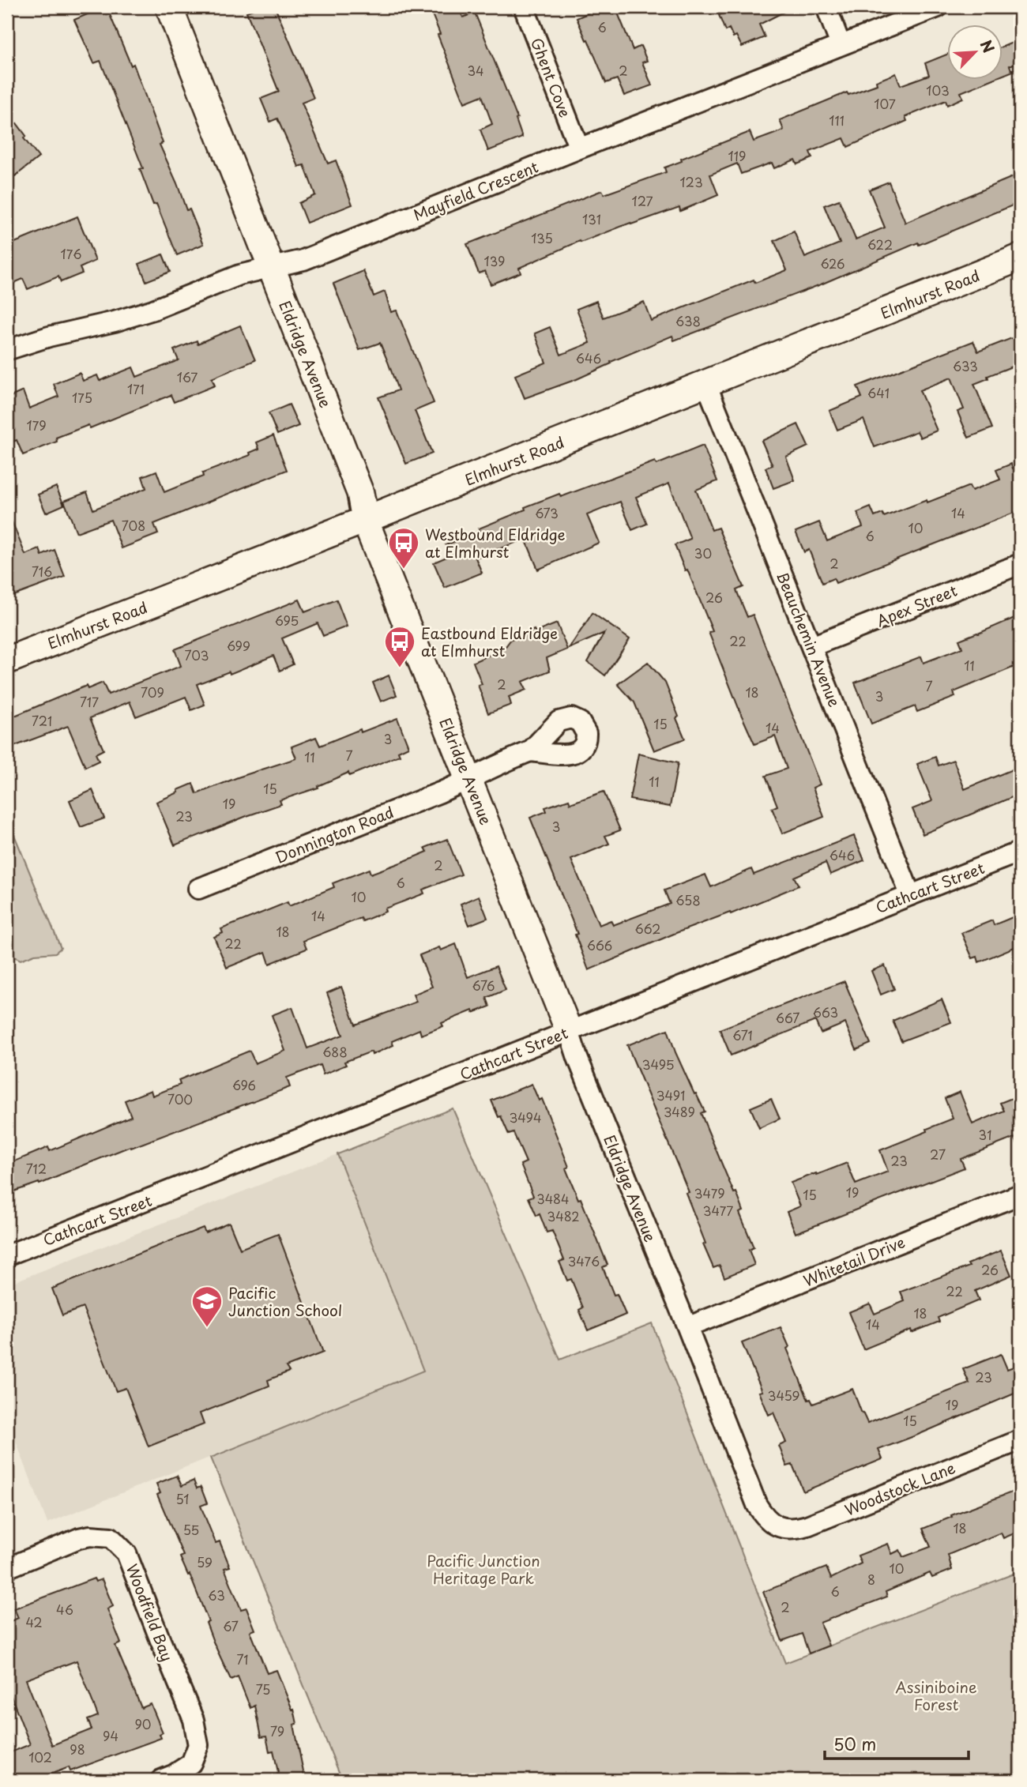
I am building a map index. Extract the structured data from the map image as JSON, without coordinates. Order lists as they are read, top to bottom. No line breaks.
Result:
{"streets":{"street":["Ghent Cove","Mayfield Crescent","Elmhurst Road","Eldridge Avenue","Apex Street","Beauchemin Avenue","Donnington Road","Cathcart Street","Whitetail Drive","Woodstock Lane","Woodfield Bay"]},"crossings":[["Ghent Cove","Mayfield Crescent"],["Mayfield Crescent","Eldridge Avenue"],["Elmhurst Road","Eldridge Avenue"],["Elmhurst Road","Beauchemin Avenue"],["Eldridge Avenue","Donnington Road"],["Eldridge Avenue","Cathcart Street"],["Eldridge Avenue","Whitetail Drive"],["Eldridge Avenue","Woodstock Lane"],["Apex Street","Beauchemin Avenue"],["Beauchemin Avenue","Cathcart Street"]],"parks":["Pacific Junction Heritage Park","Assiniboine Forest"],"places":{"bus stop":["Westbound Eldridge at Elmhurst","Eastbound Eldridge at Elmhurst"],"school or university":["Pacific Junction School"]},"house_numbers":["6","34","2","103","107","111","119","123","127","131","135","622","176","139","626","638","646","633","167","171","641","175","179","673","14","708","10","6","30","2","716","26","695","22","699","703","11","2","7","709","18","3","717","721","15","14","3","7","11","11","15","19","23","3","646","2","6","10","658","14","662","18","22","666","676","663","667","671","688","3495","696","3491","700","3489","3494","31","27","23","712","19","3479","15","3484","3477","3482","3476","26","22","18","14","23","3459","19","15","51","18","55","59","10","8","6","63","2","46","42","67","71","75","90","79","94","98","102"],"scale_bar":"50 m","north":"top right"}
